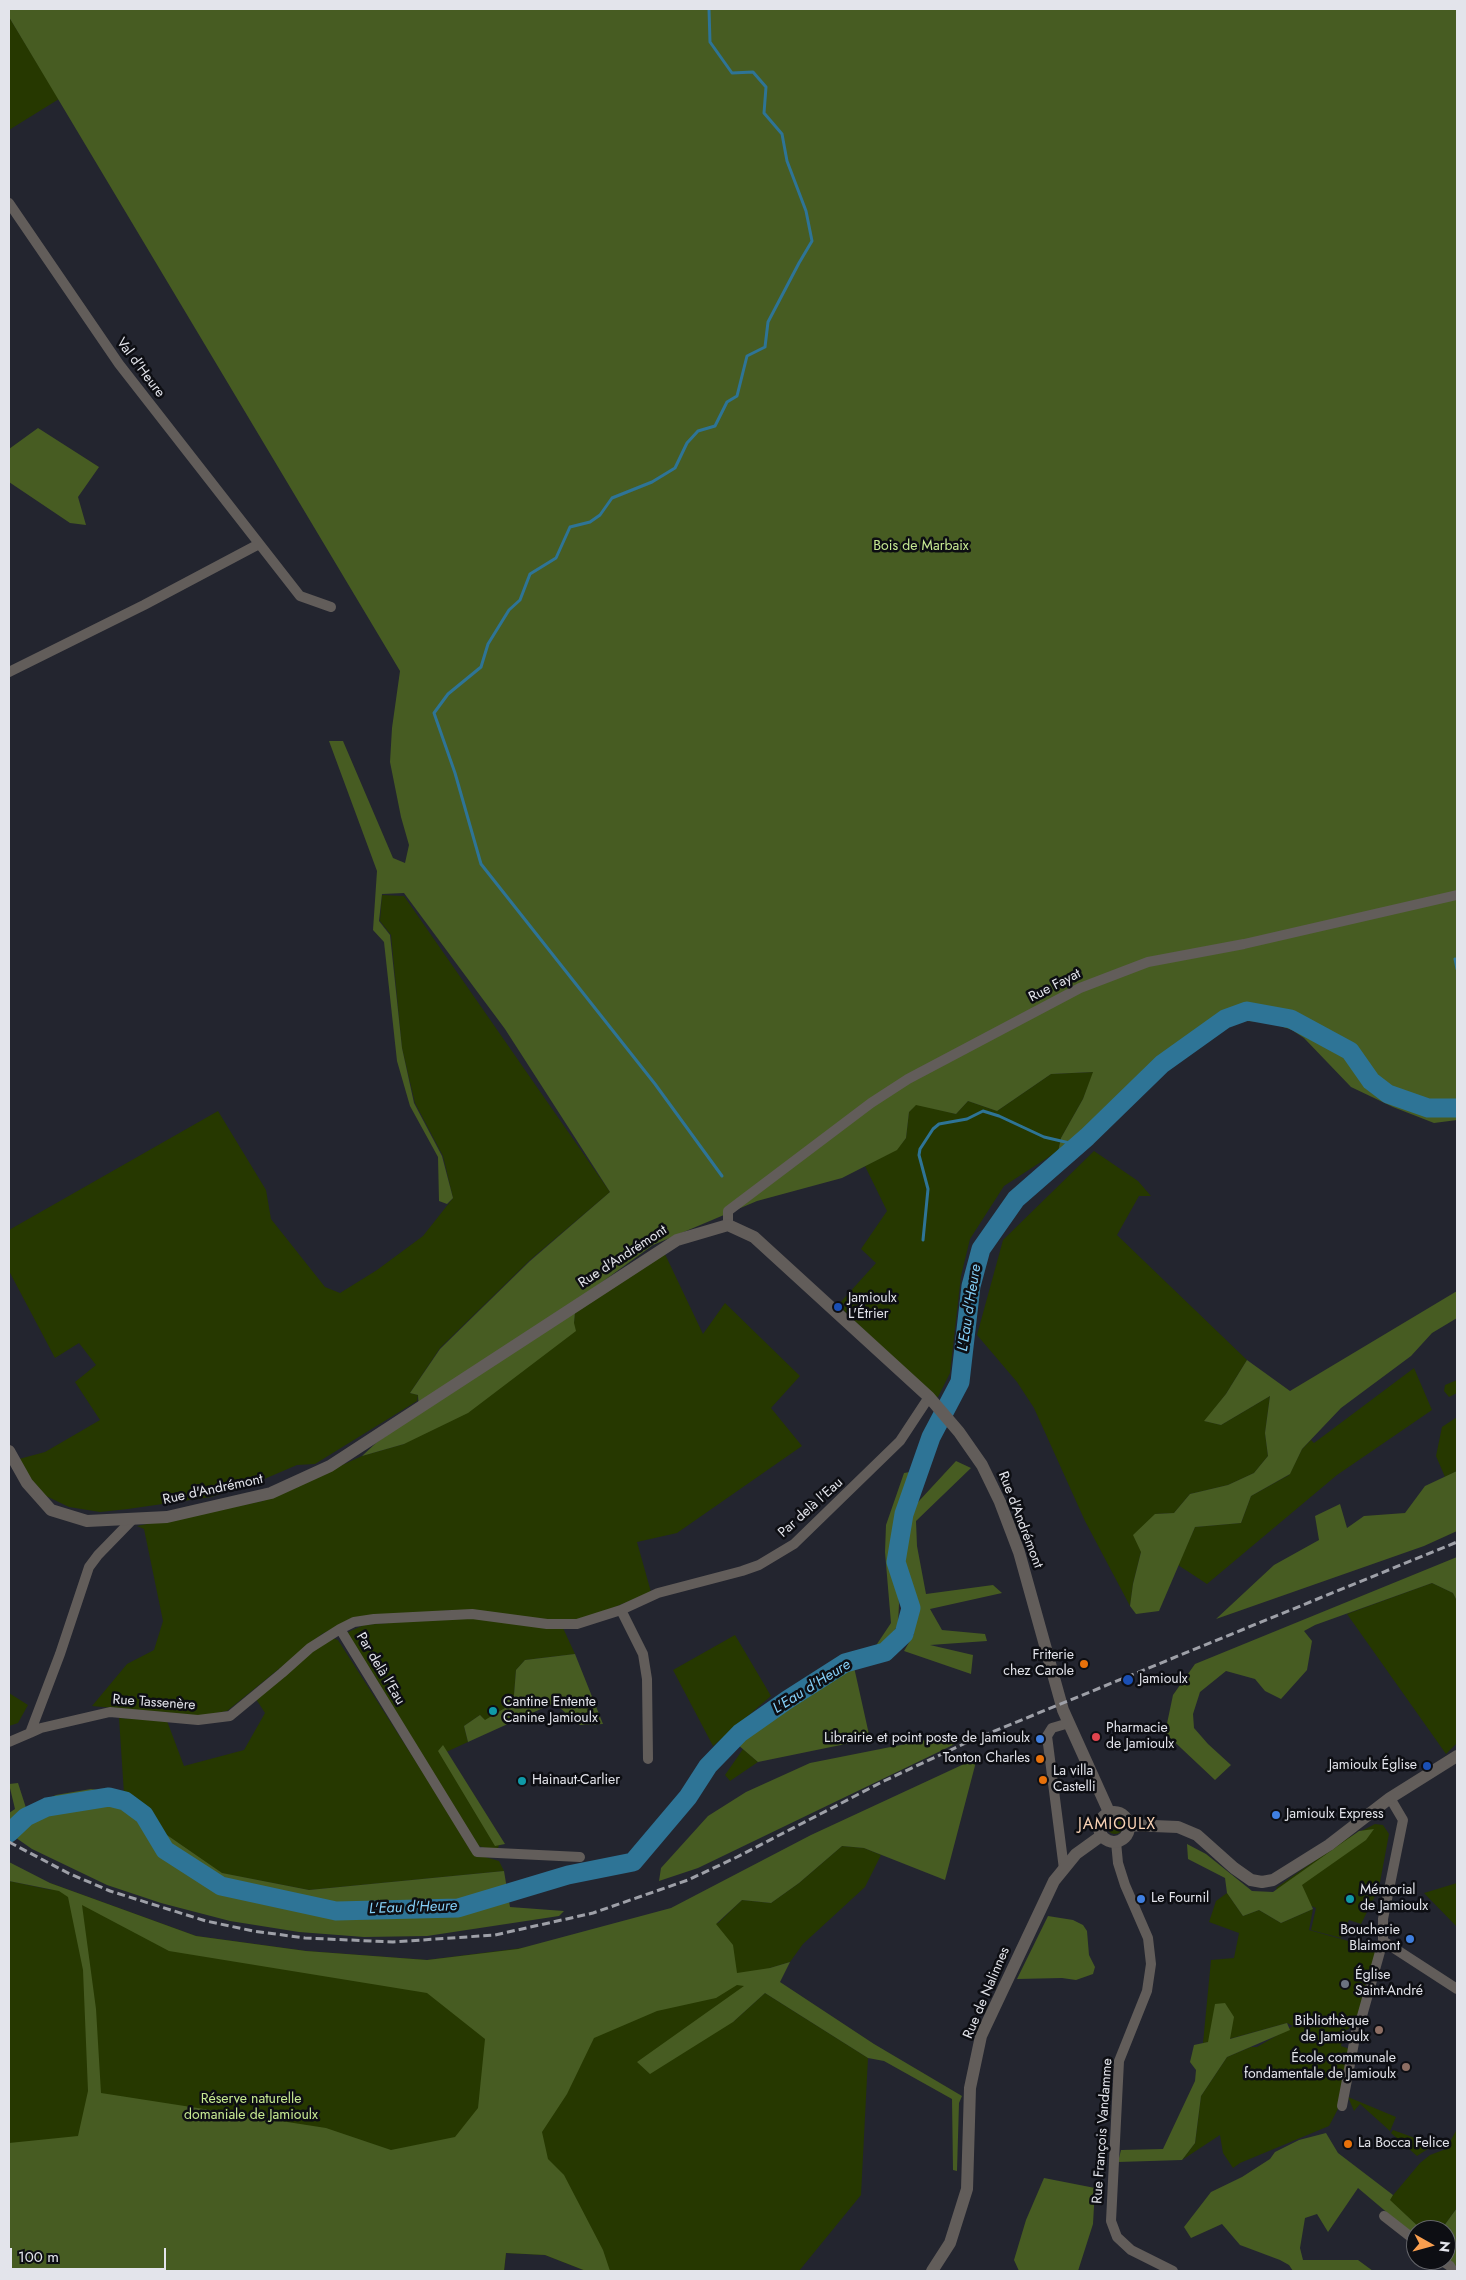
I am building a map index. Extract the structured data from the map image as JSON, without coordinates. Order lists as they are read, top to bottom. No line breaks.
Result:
{"streets":{"street":["Val d'Heure","Rue Fayat","Rue d'Andrémont","Par delà l'Eau","Rue Tassenère","Rue de Nalinnes","Rue François Vandamme"]},"crossings":[["Rue Fayat","Rue d'Andrémont"],["Rue d'Andrémont","Par delà l'Eau"],["Rue d'Andrémont","Rue de Nalinnes"],["Rue d'Andrémont","Rue François Vandamme"],["Par delà l'Eau","Rue Tassenère"],["Rue de Nalinnes","Rue François Vandamme"]],"districts":["JAMIOULX"],"water":["L'Eau d'Heure"],"parks":["Bois de Marbaix","Réserve naturelle domaniale de Jamioulx"],"places":["Jamioulx L'Étrier","Friterie chez Carole","Jamioulx","Cantine Entente Canine Jamioulx","Pharmacie de Jamioulx","Librairie et point poste de Jamioulx","Tonton Charles","Jamioulx Église","La villa Castelli","Hainaut-Carlier","Jamioulx Express","Le Fournil","Mémorial de Jamioulx","Boucherie Blaimont","Église Saint-André","Bibliothèque de Jamioulx","École communale fondamentale de Jamioulx","La Bocca Felice"],"scale_bar":"100 m","north":"right"}
